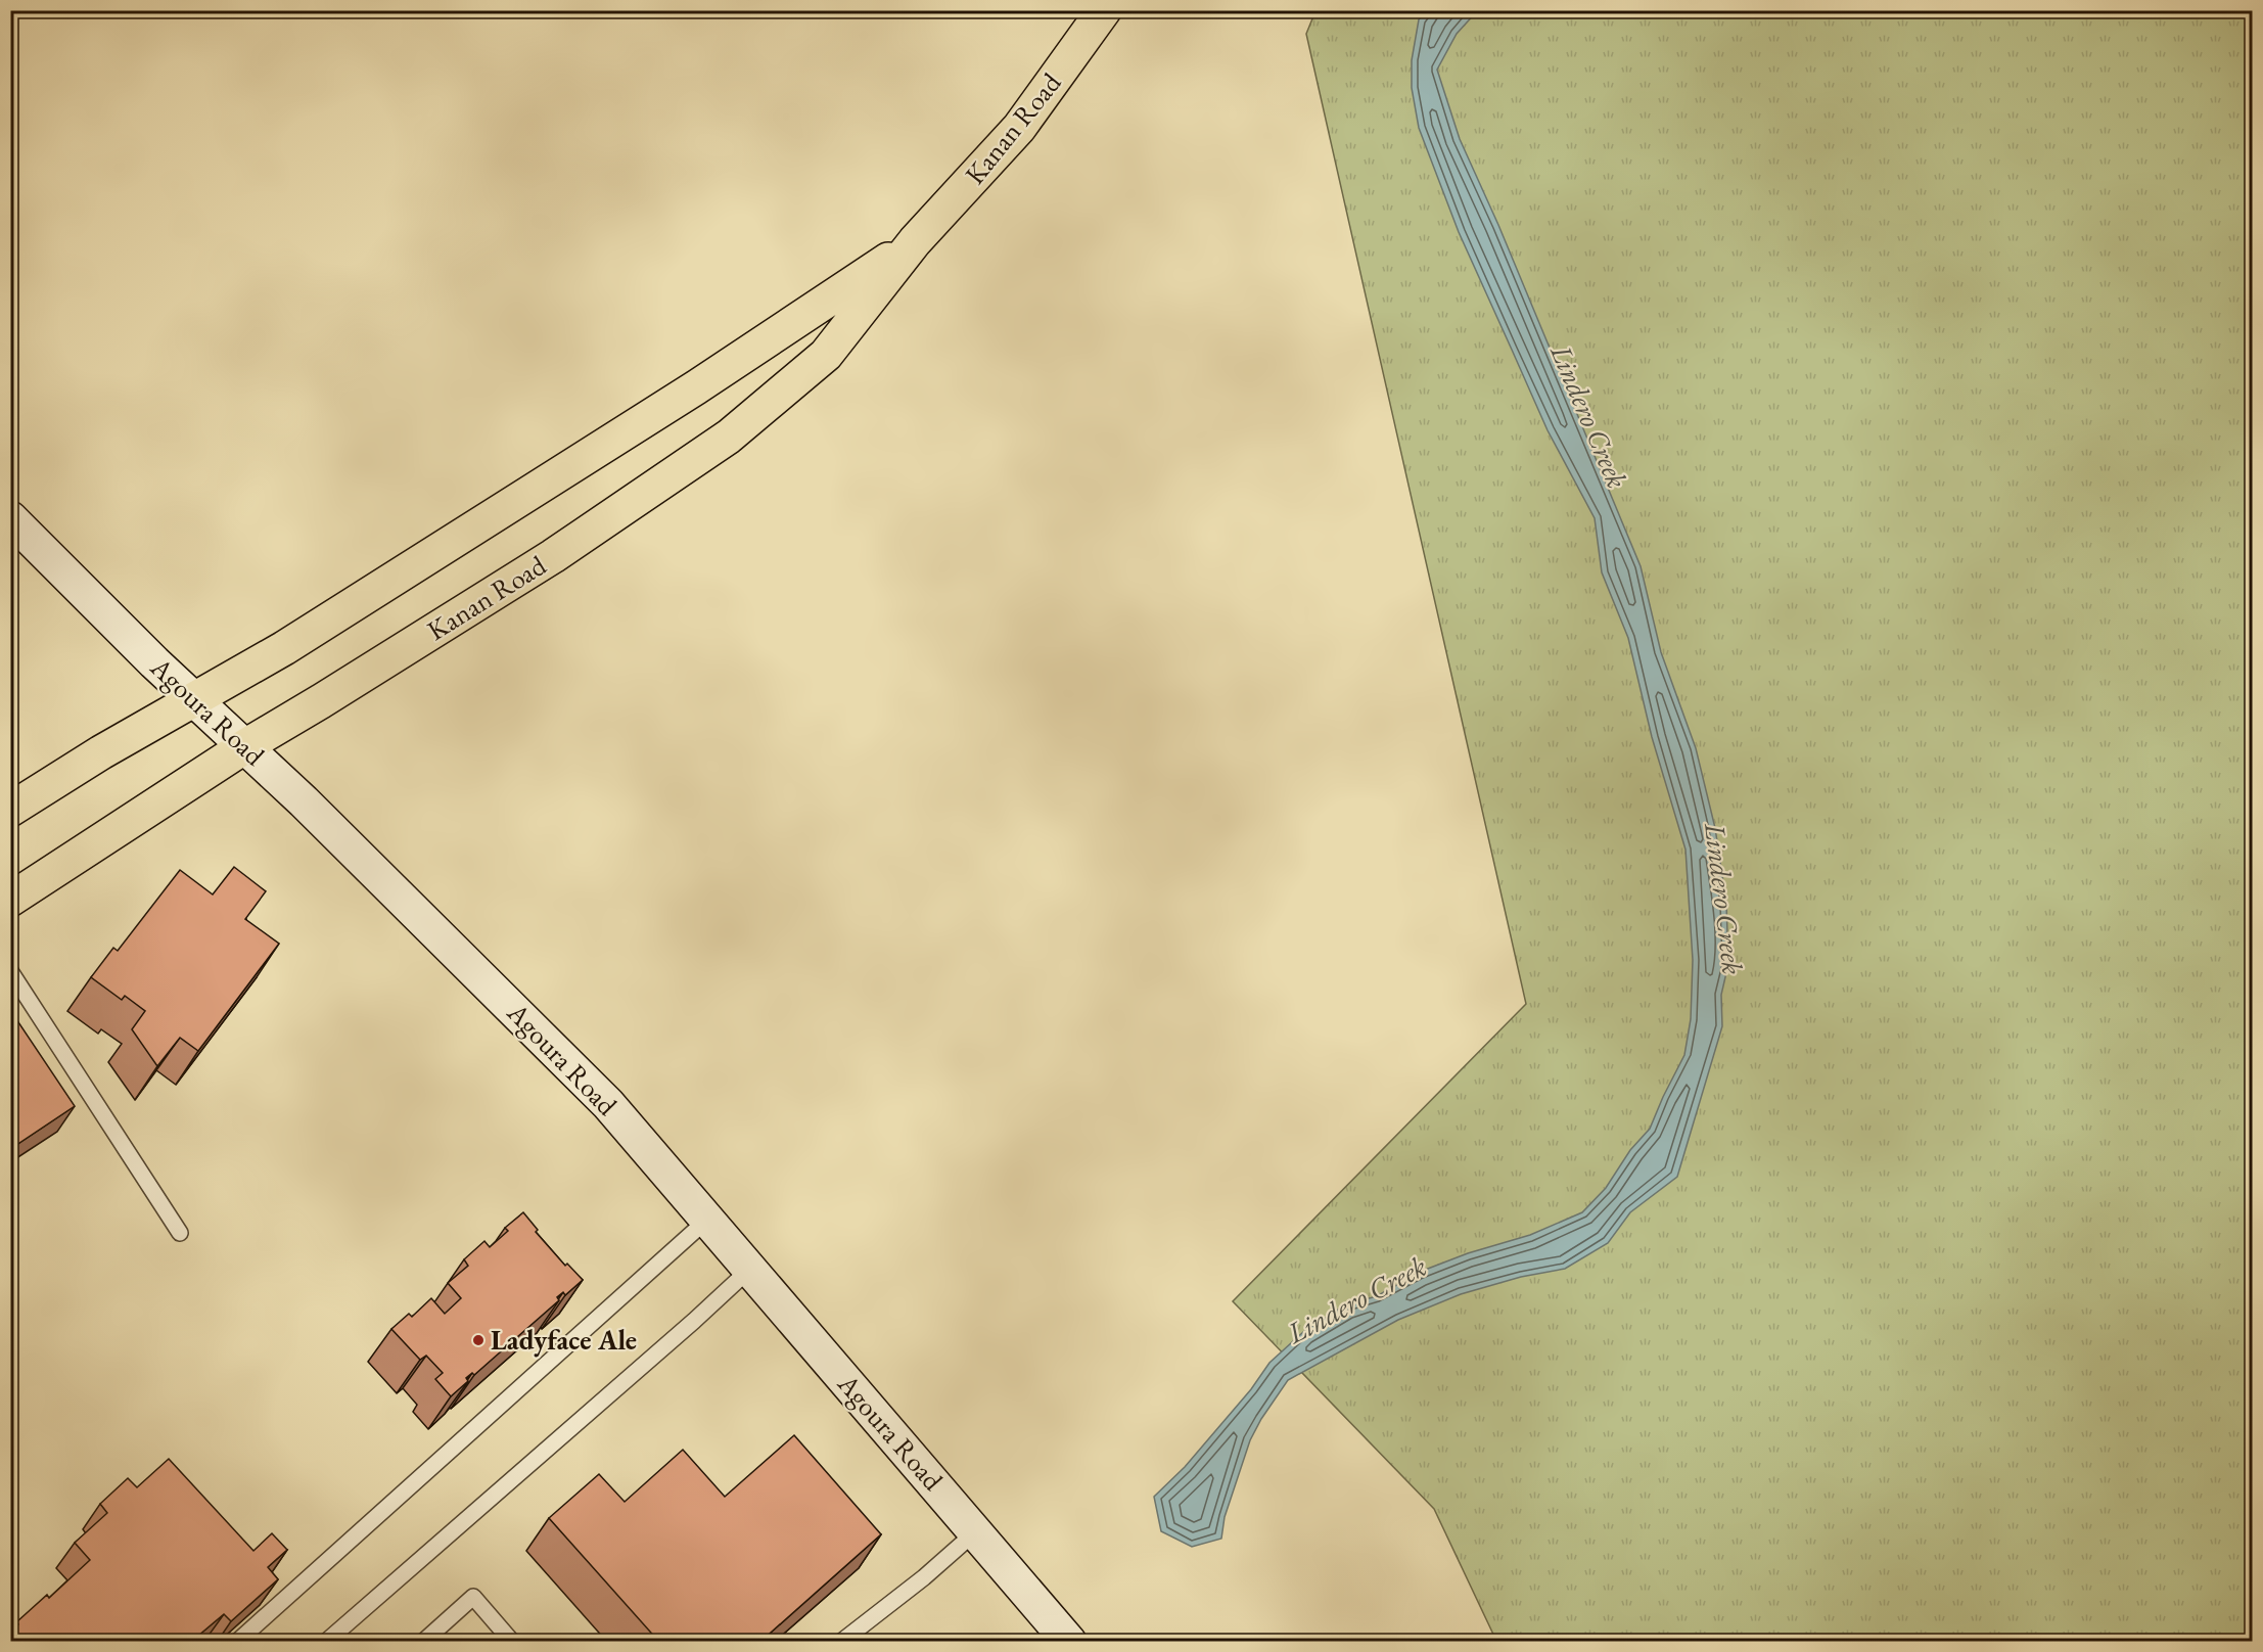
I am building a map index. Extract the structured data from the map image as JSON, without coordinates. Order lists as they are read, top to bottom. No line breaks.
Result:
{"streets":{"main road":["Kanan Road","Agoura Road"]},"crossings":[["Kanan Road","Agoura Road"]],"water":["Lindero Creek"],"places":["Ladyface Ale"]}
